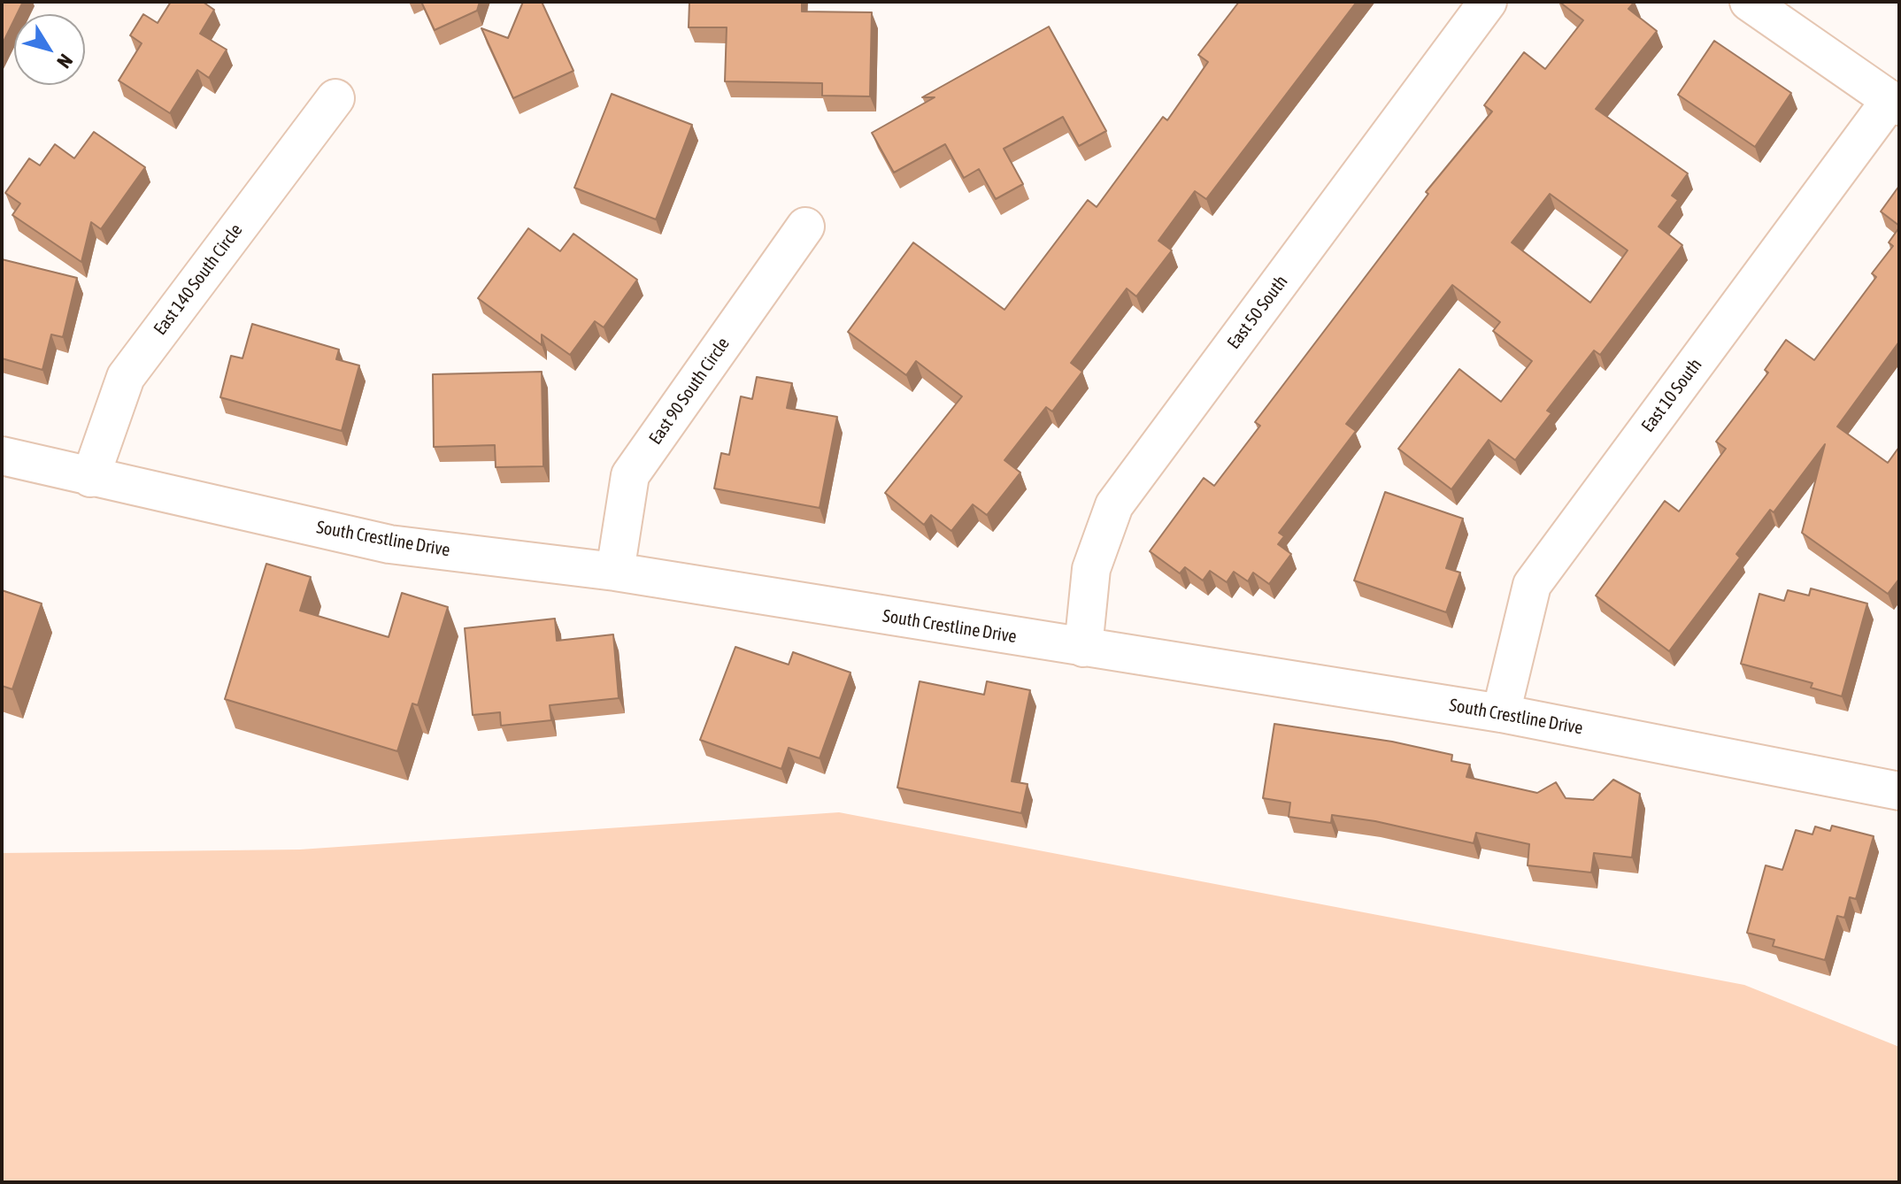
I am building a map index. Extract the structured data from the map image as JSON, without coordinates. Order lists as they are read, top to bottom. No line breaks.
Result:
{"streets":{"street":["East 140 South Circle","East 50 South","East 90 South Circle","East 10 South","South Crestline Drive"]},"crossings":[["East 140 South Circle","South Crestline Drive"],["East 50 South","South Crestline Drive"],["East 90 South Circle","South Crestline Drive"],["East 10 South","South Crestline Drive"]],"north":"bottom right"}
